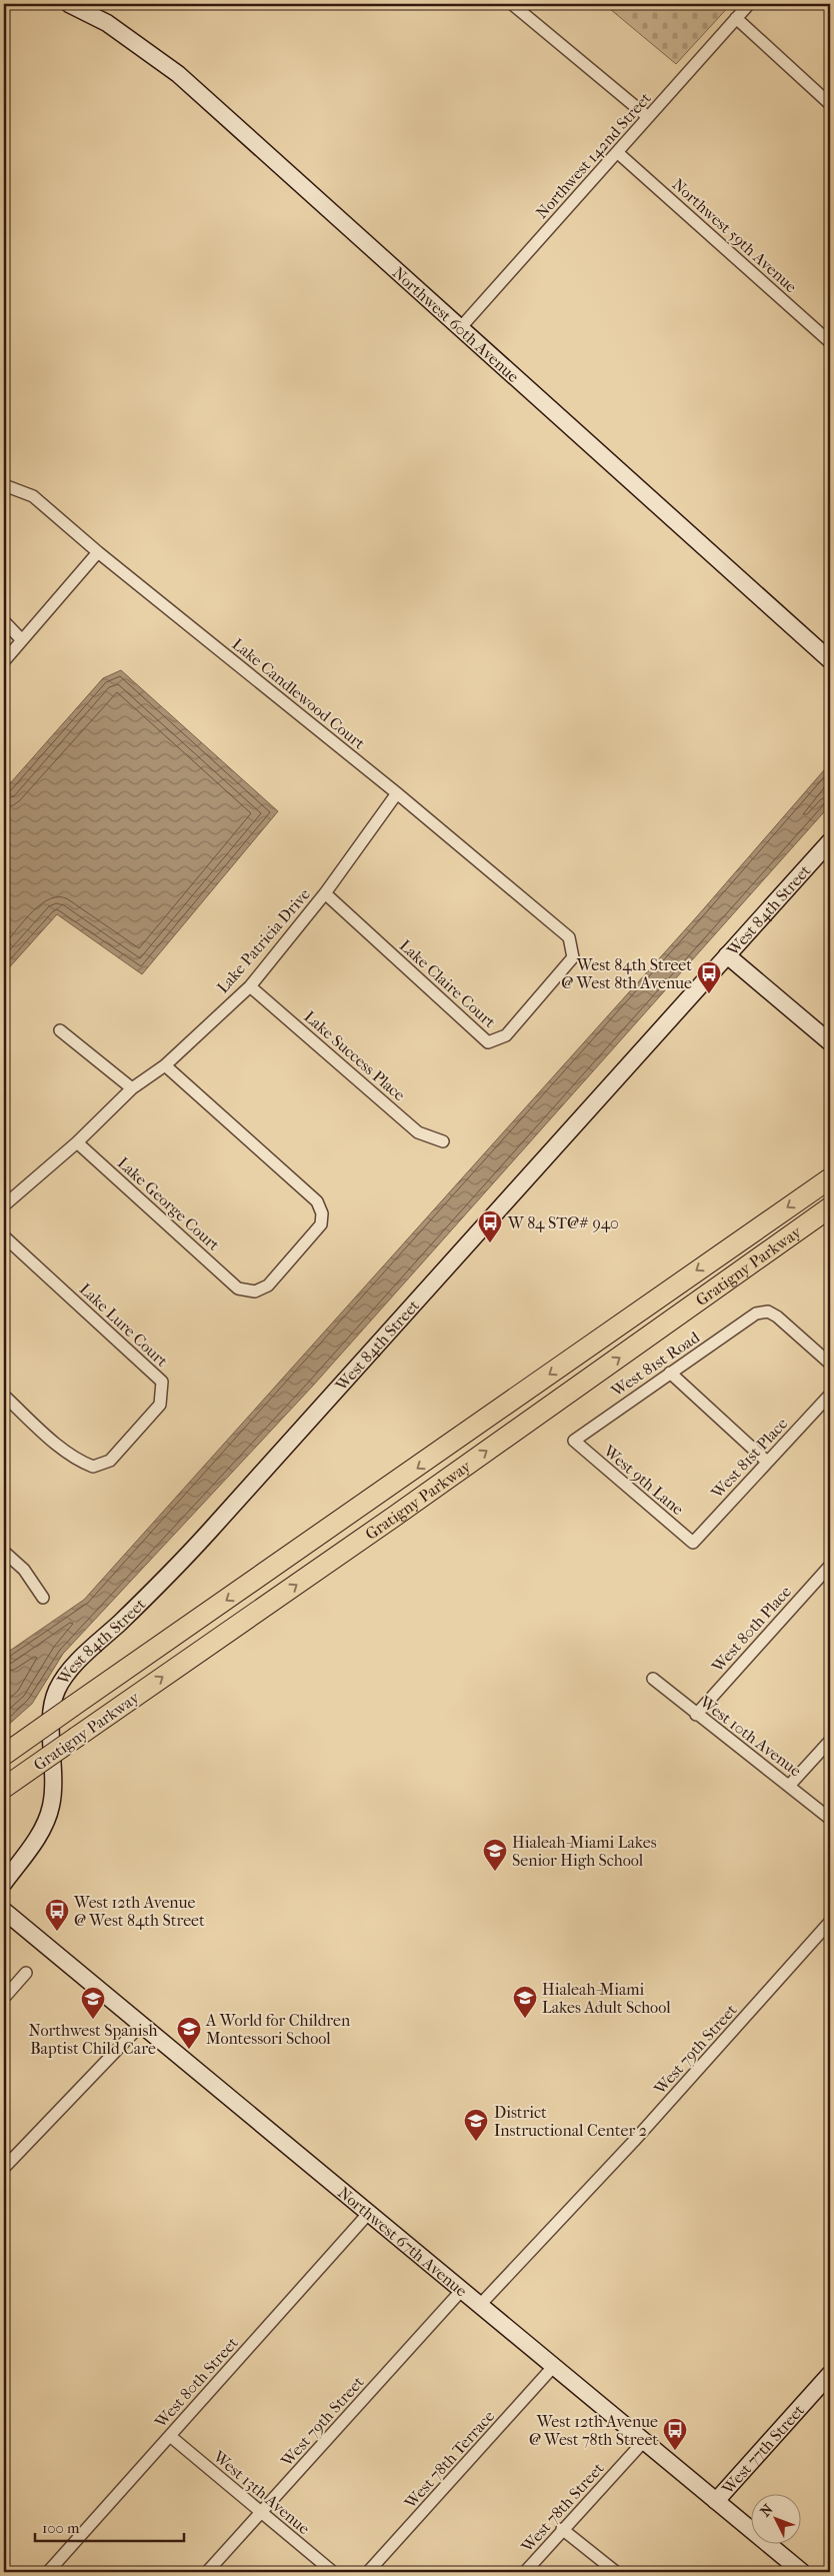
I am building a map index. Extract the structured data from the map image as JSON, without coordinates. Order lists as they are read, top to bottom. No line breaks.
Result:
{"streets":{"highway":["Gratigny Parkway"],"street":["Northwest 142nd Street","Northwest 59th Avenue","Northwest 60th Avenue","Lake Candlewood Court","West 84th Street","Lake Patricia Drive","Lake Claire Court","Lake Success Place","Lake George Court","Lake Lure Court","West 81st Road","West 81st Place","West 9th Lane","West 80th Place","West 10th Avenue","West 79th Street","Northwest 67th Avenue","West 80th Street","West 77th Street","West 78th Terrace","West 13th Avenue","West 78th Street"]},"crossings":[["Northwest 142nd Street","Northwest 59th Avenue"],["Northwest 142nd Street","Northwest 60th Avenue"],["Lake Candlewood Court","Lake Patricia Drive"],["Lake Candlewood Court","Lake Claire Court"],["Lake Patricia Drive","Lake Claire Court"],["Lake Patricia Drive","Lake Success Place"],["Lake Patricia Drive","Lake George Court"],["West 81st Road","West 9th Lane"],["West 81st Place","West 9th Lane"],["West 80th Place","West 10th Avenue"],["West 79th Street","Northwest 67th Avenue"],["West 79th Street","West 13th Avenue"],["Northwest 67th Avenue","West 80th Street"],["Northwest 67th Avenue","West 77th Street"],["Northwest 67th Avenue","West 78th Terrace"],["Northwest 67th Avenue","West 78th Street"],["West 80th Street","West 13th Avenue"]],"places":{"bus stop":["West 84th Street @ West 8th Avenue","W 84 ST@# 940","West 12th Avenue @ West 84th Street","West 12th Avenue @ West 78th Street"],"school or university":["Hialeah-Miami Lakes Senior High School","Hialeah-Miami Lakes Adult School","Northwest Spanish Baptist Child Care","A World for Children Montessori School","District Instructional Center 2"]},"scale_bar":"100 m","north":"top left"}
